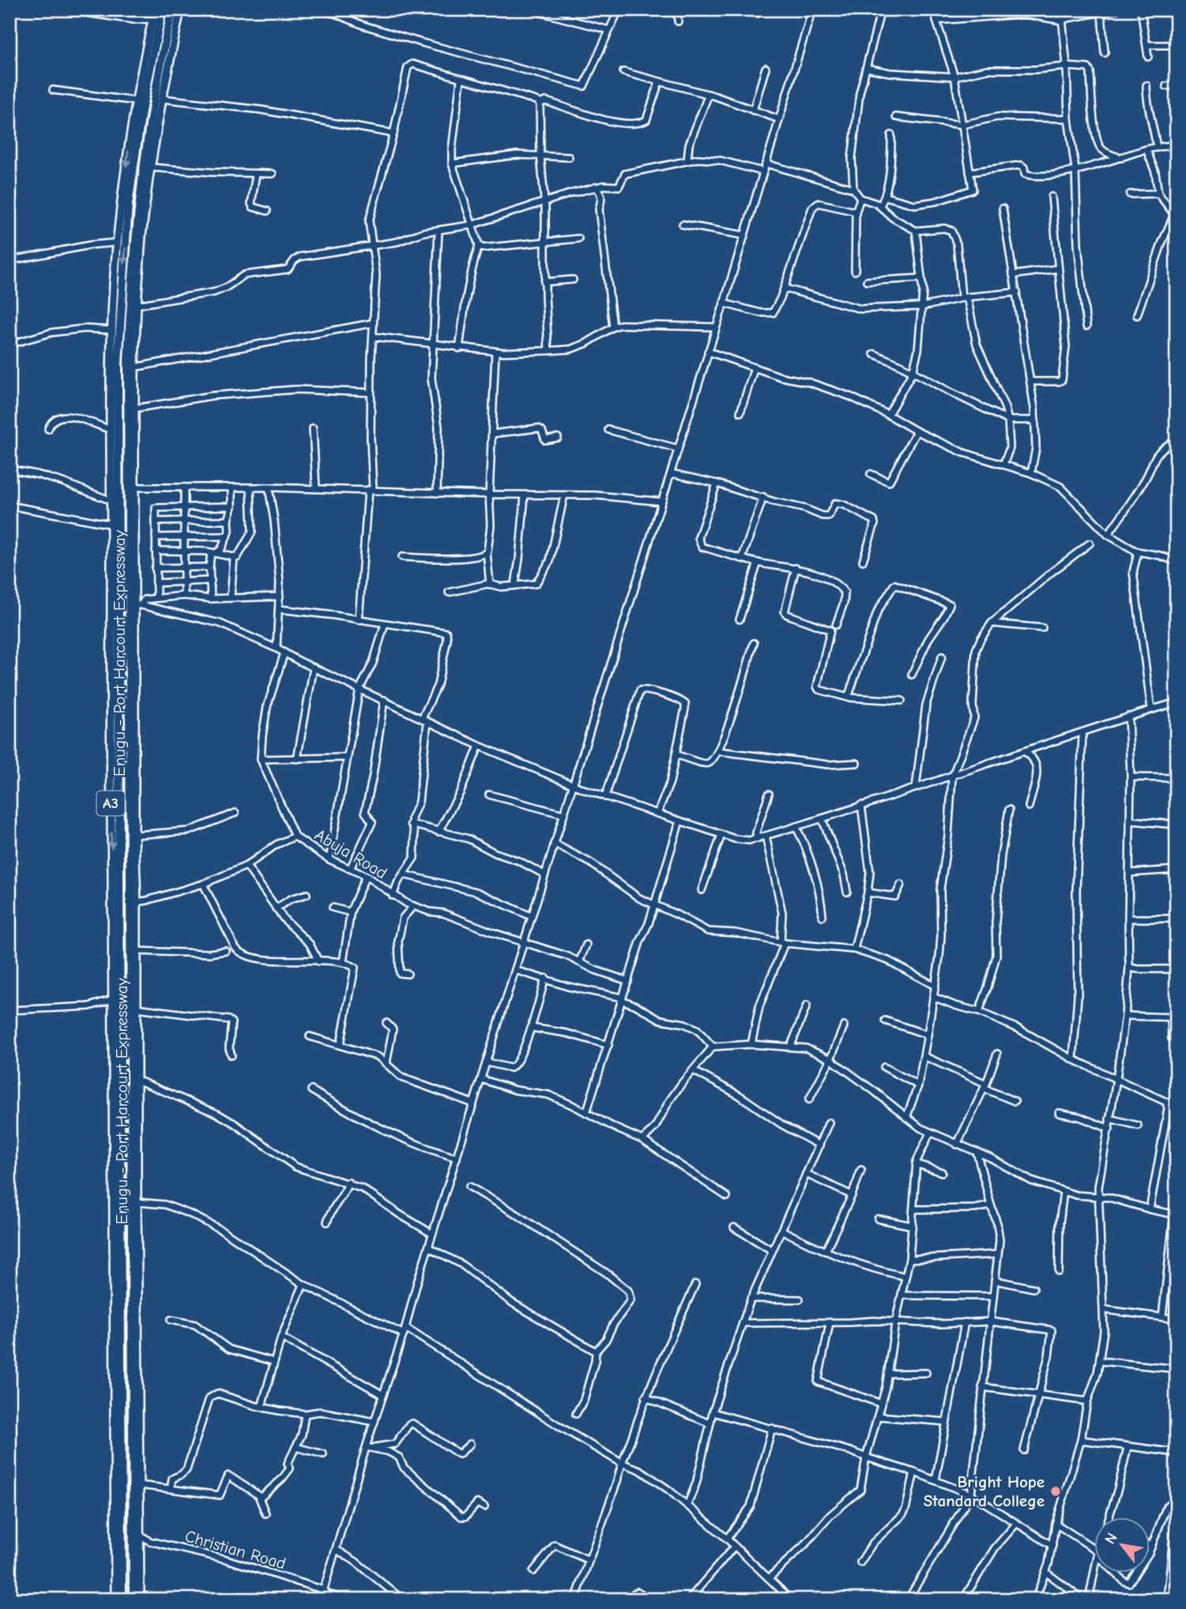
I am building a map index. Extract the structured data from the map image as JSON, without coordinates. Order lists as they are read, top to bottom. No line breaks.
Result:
{"streets":{"highway":["Enugu - Port Harcourt Expressway","A3"],"street":["Abuja Road","Christian Road"]},"crossings":[["Enugu - Port Harcourt Expressway","Abuja Road"],["Enugu - Port Harcourt Expressway","Christian Road"]],"places":["Bright Hope Standard College"],"north":"top left"}
